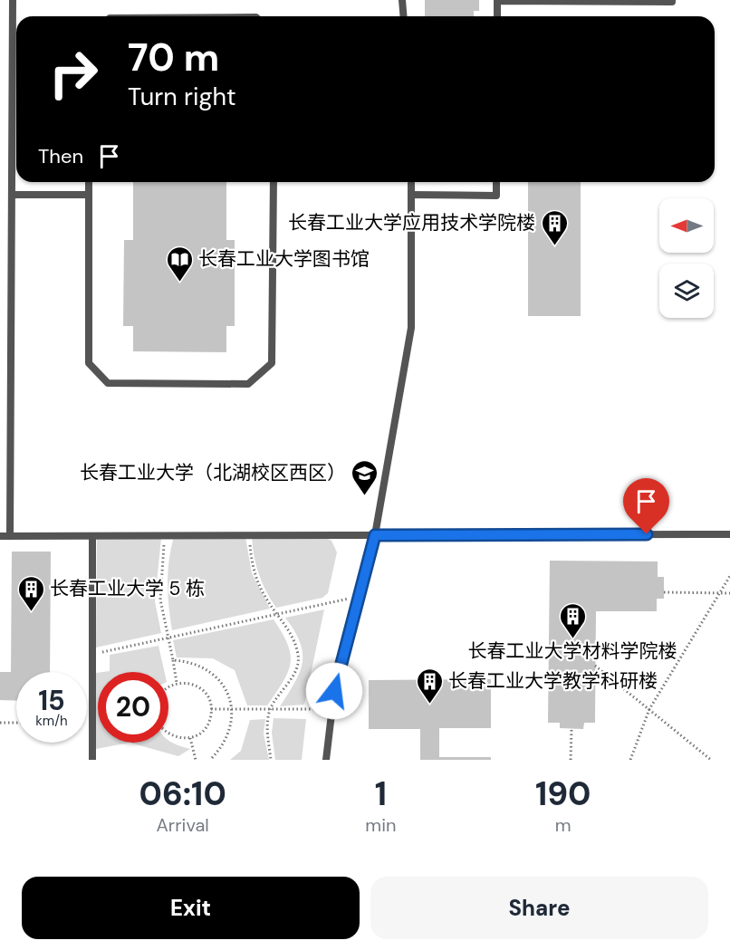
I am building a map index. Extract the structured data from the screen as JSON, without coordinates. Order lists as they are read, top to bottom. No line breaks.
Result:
{"places":{"building":["长春工业大学应用技术学院楼","长春工业大学 5 栋","长春工业大学材料学院楼","长春工业大学教学科研楼"],"library":["长春工业大学图书馆"],"school or university":["长春工业大学（北湖校区西区）"]},"north":"left","page":{"turn":["70 m","Turn right"],"then":"Then","speed":"15 km/h","limit":"20","eta":["06:10","Arrival","1","min","190","m"],"buttons":["Exit","Share"]}}
